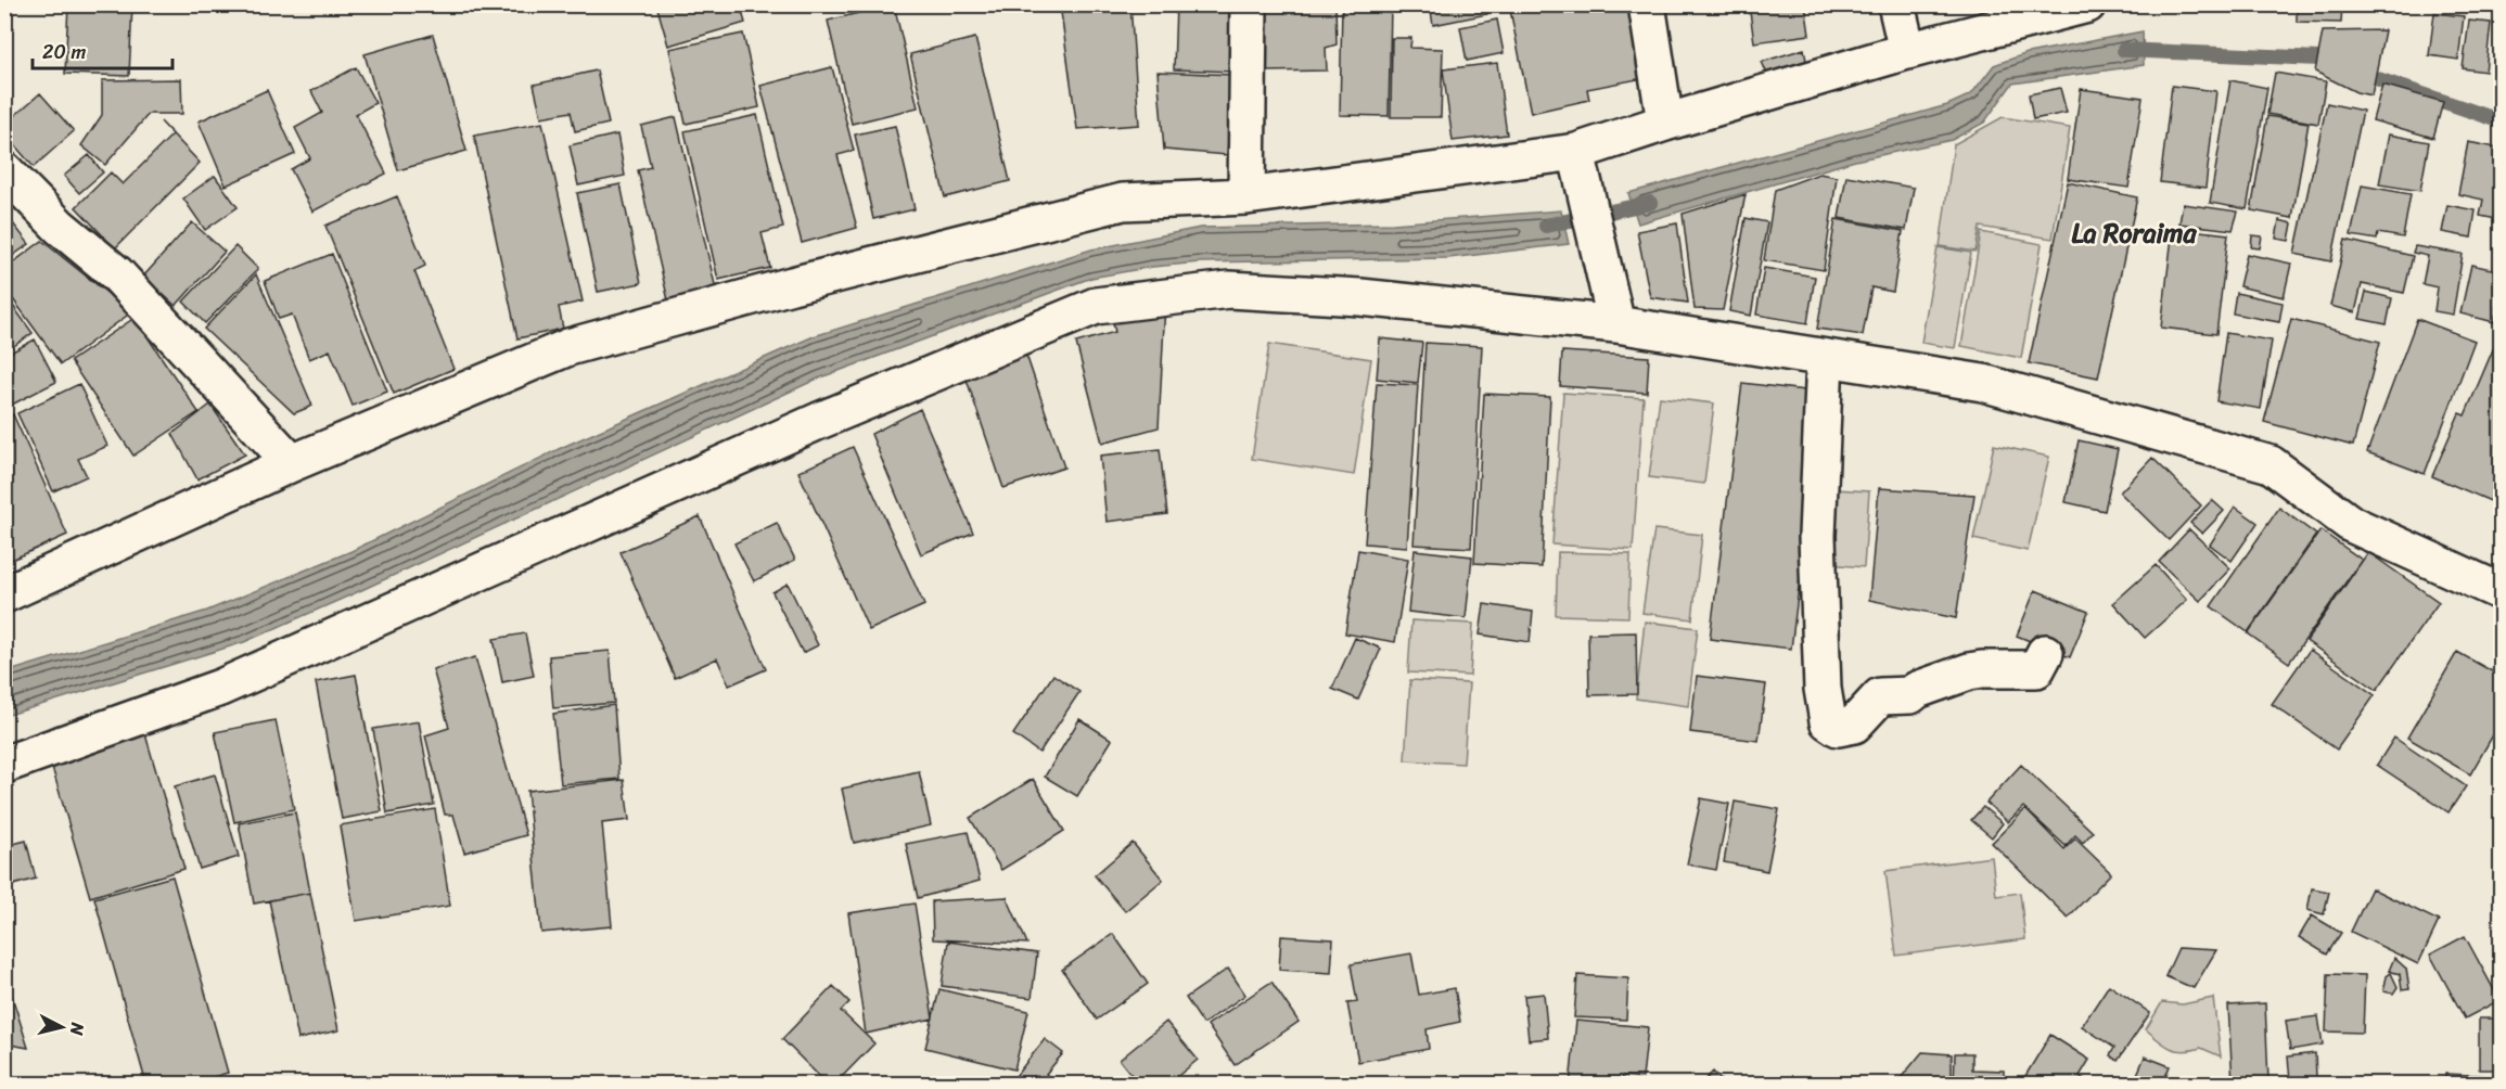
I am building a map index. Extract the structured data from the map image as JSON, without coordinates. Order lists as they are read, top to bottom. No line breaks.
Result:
{"districts":["La Roraima"],"scale_bar":"20 m","north":"right"}
